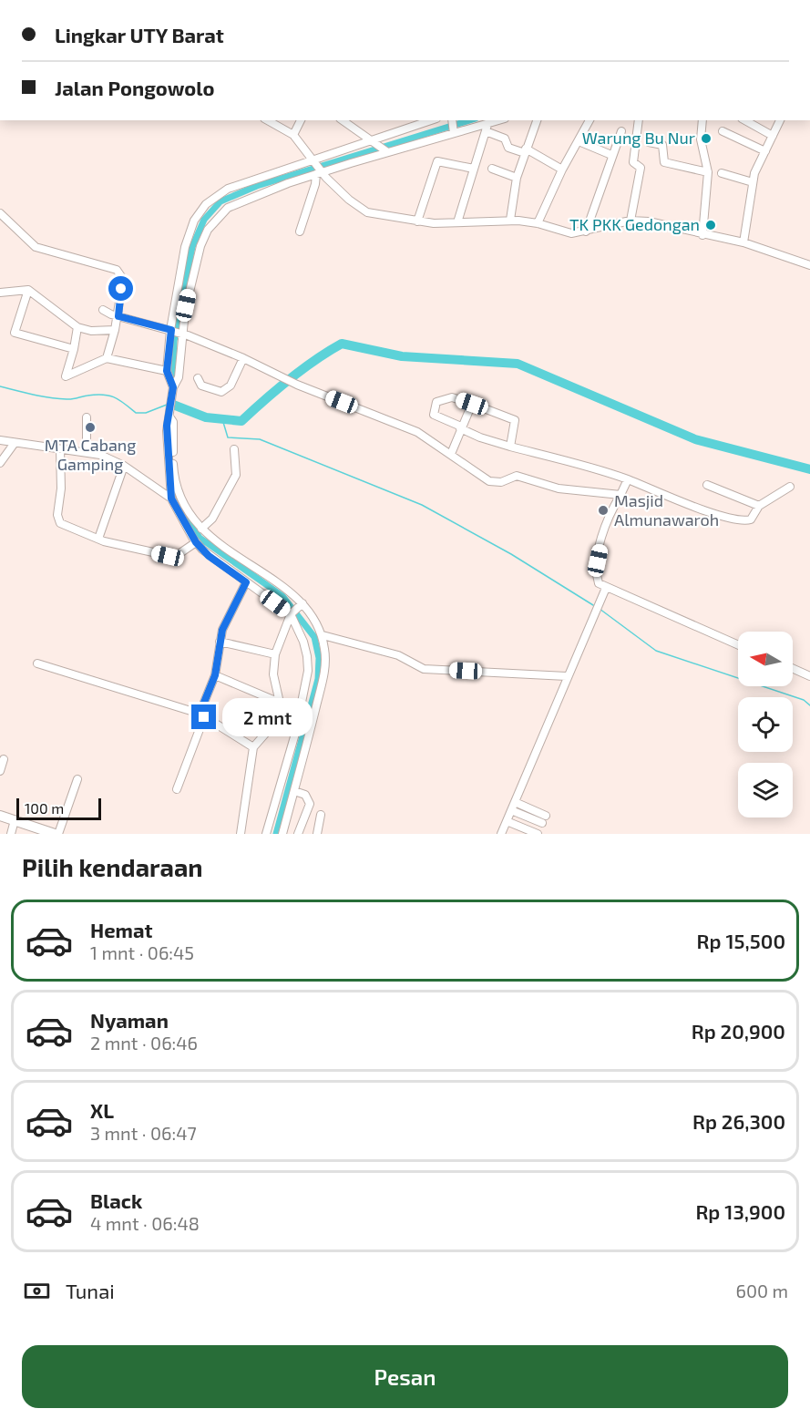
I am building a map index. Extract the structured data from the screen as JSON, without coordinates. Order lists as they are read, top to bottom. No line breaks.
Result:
{"places":["Warung Bu Nur","TK PKK Gedongan","MTA Cabang Gamping","Masjid Almunawaroh"],"scale_bar":"100 m","north":"left","page":{"banner":["Lingkar UTY Barat","Jalan Pongowolo"],"bubble":"2 mnt","scale":"100 m","heading":"Pilih kendaraan","list":[{"name":"Hemat","note":"1 mnt · 06:45","value":"Rp 15,500"},{"name":"Nyaman","note":"2 mnt · 06:46","value":"Rp 20,900"},{"name":"XL","note":"3 mnt · 06:47","value":"Rp 26,300"},{"name":"Black","note":"4 mnt · 06:48","value":"Rp 13,900"}],"pay":["Tunai","600 m"],"buttons":"Pesan"}}
